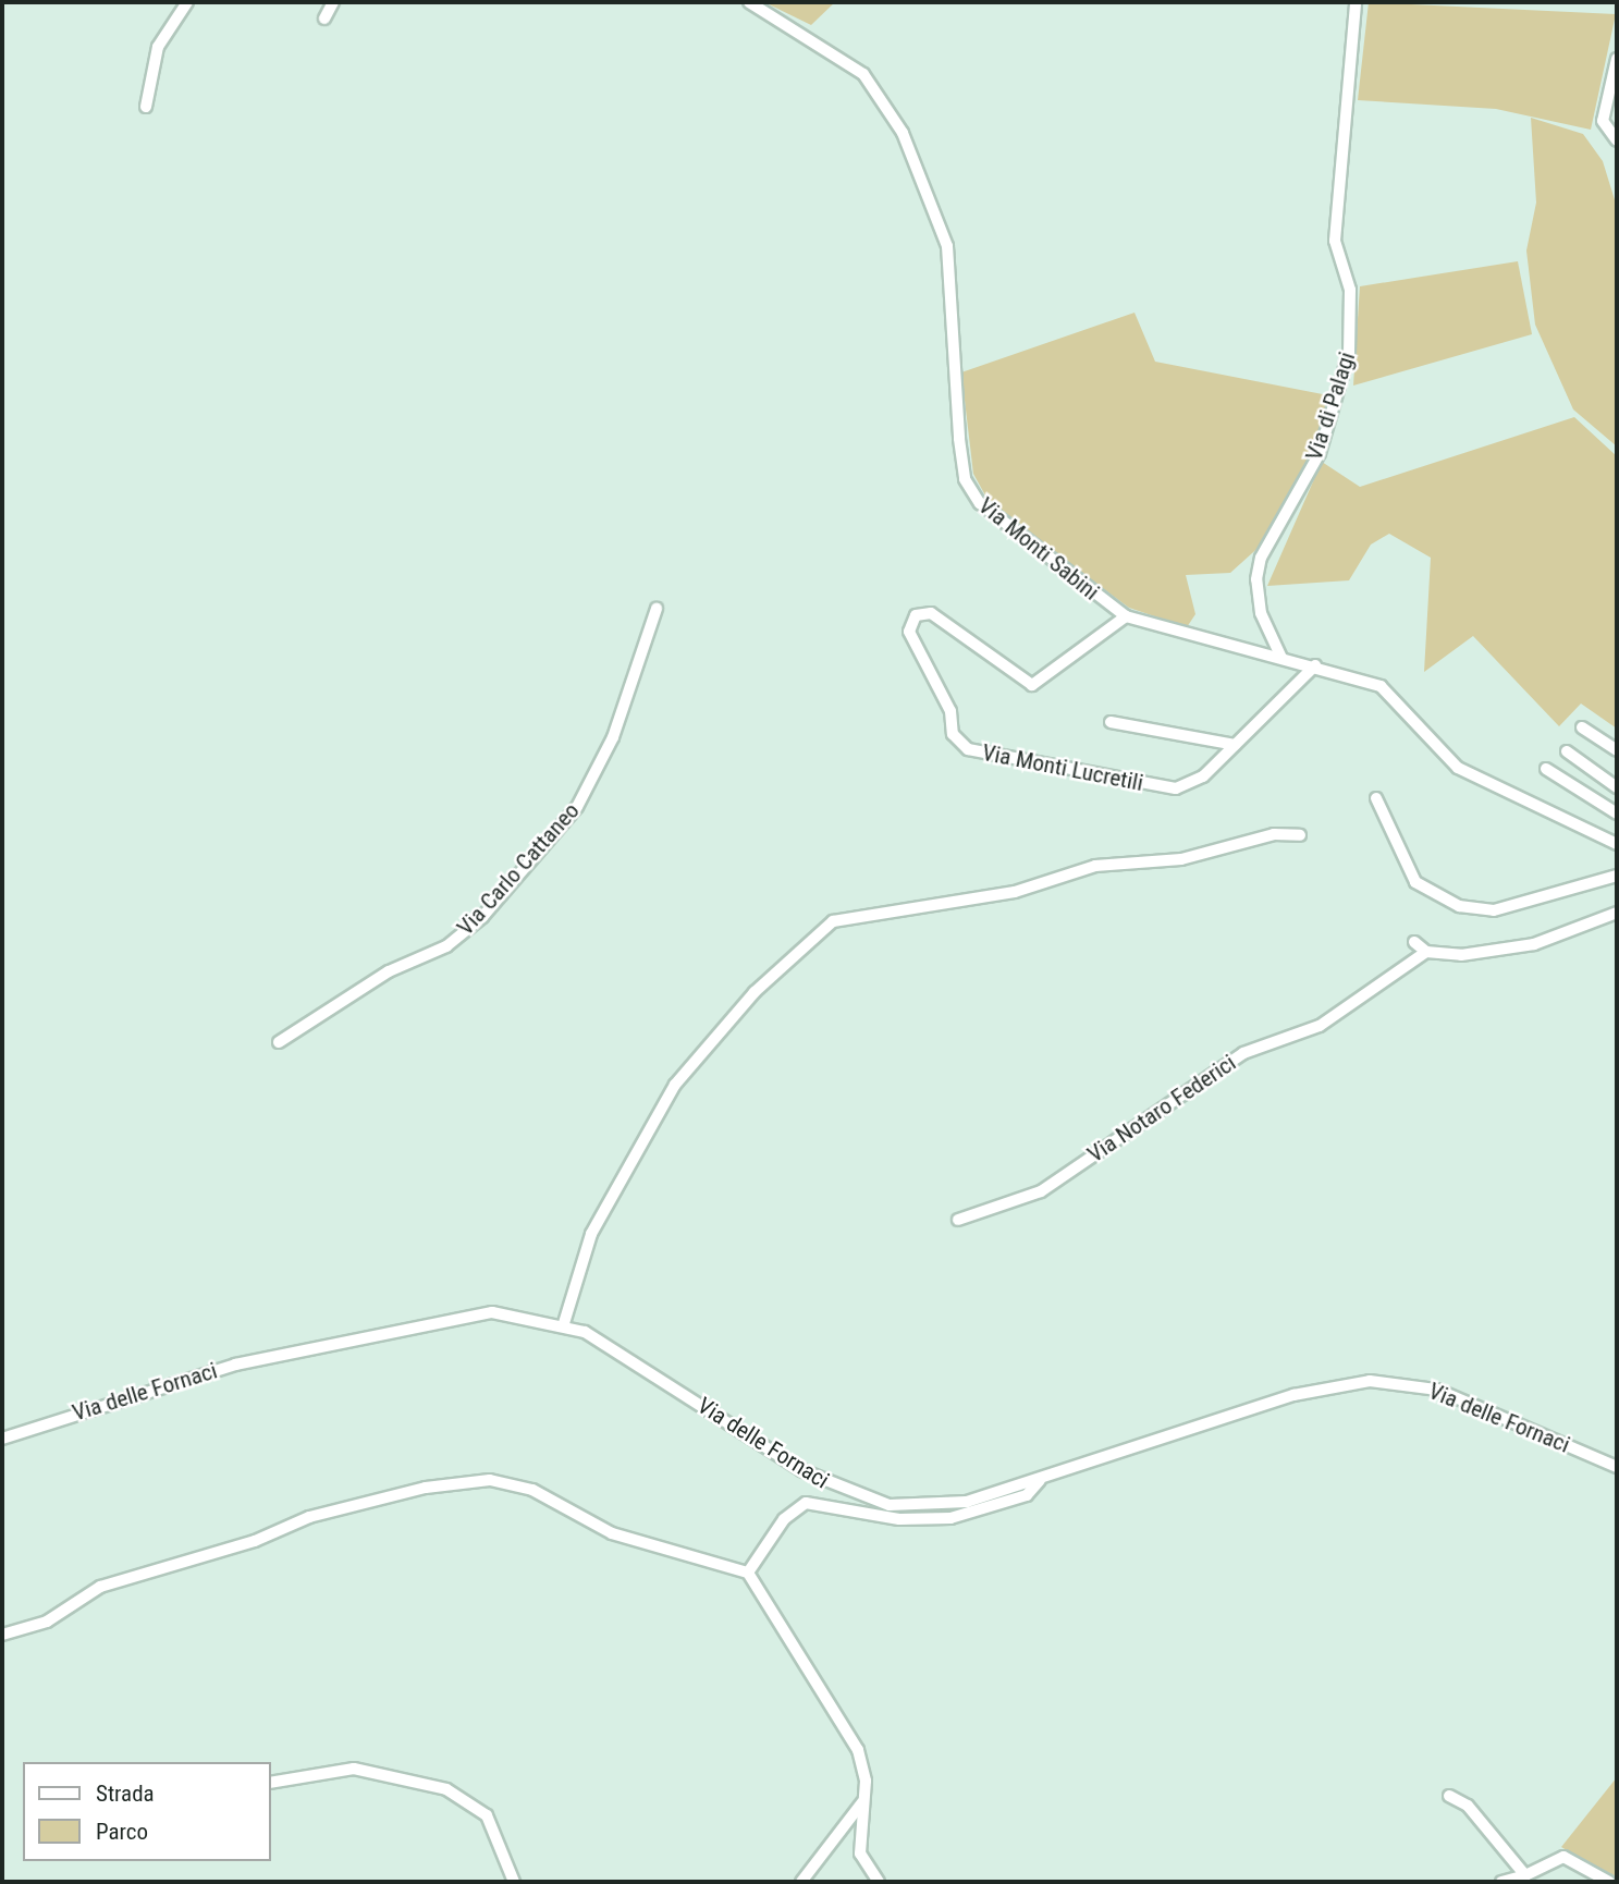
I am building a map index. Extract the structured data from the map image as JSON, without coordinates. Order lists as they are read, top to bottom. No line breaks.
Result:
{"streets":{"street":["Via di Palagi","Via Monti Sabini","Via Monti Lucretili","Via Carlo Cattaneo","Via Notaro Federici","Via delle Fornaci"]},"crossings":[["Via di Palagi","Via Monti Sabini"],["Via Monti Sabini","Via Monti Lucretili"]],"legend":["Strada","Parco"]}
